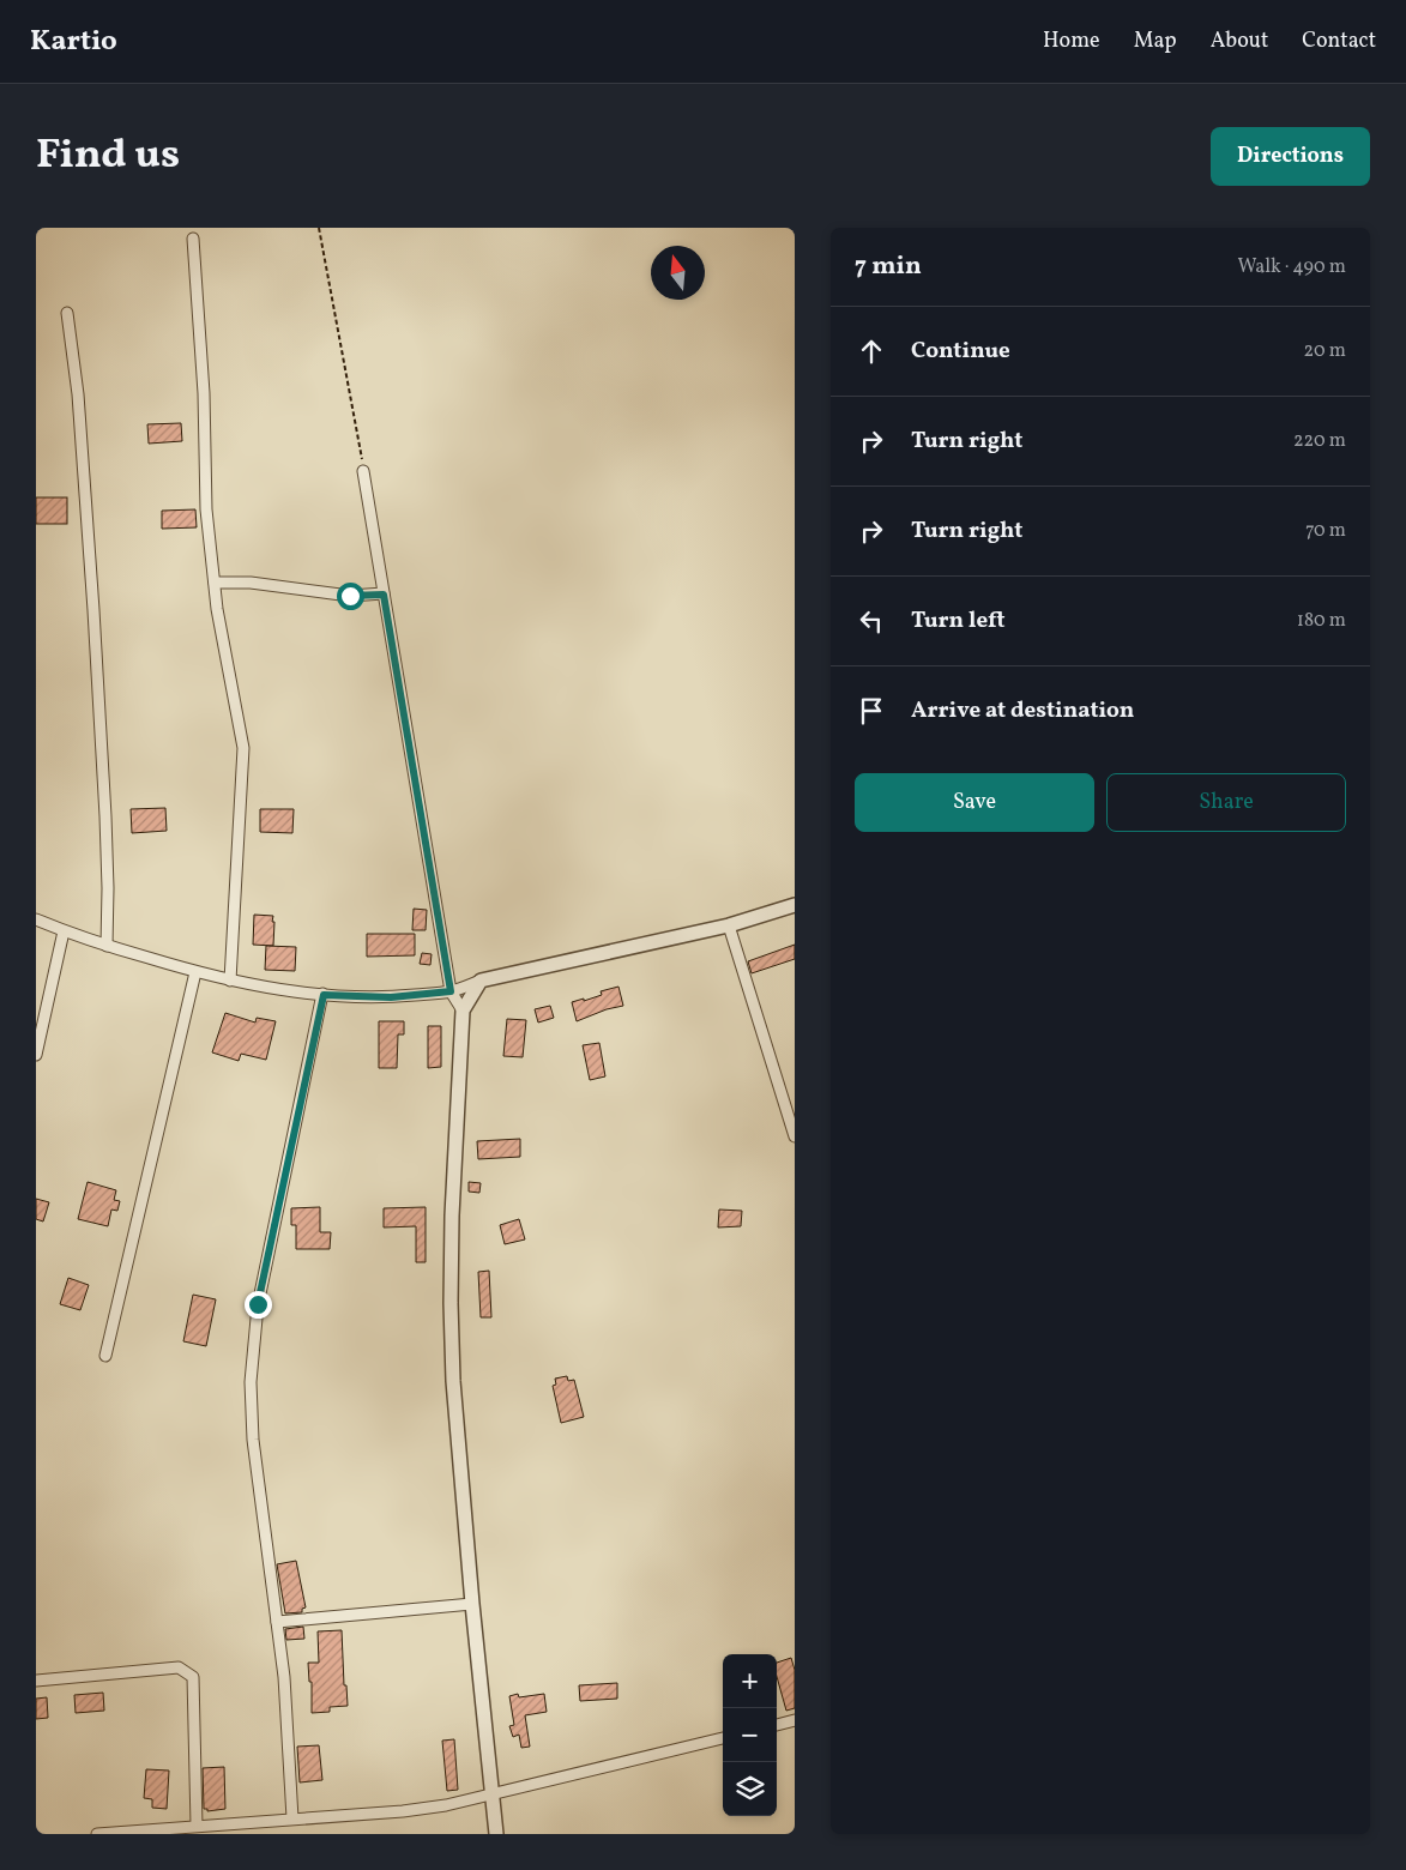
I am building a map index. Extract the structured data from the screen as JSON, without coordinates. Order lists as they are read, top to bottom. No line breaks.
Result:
{"north":"top","page":{"header":"Kartio","nav":["Home","Map","About","Contact"],"title":"Find us","buttons":["Directions",["Save","Share"]],"heading":["7 min","Walk · 490 m"],"list":[["Continue","20 m"],["Turn right","220 m"],["Turn right","70 m"],["Turn left","180 m"],"Arrive at destination"],"map_buttons":["+","−"]}}
